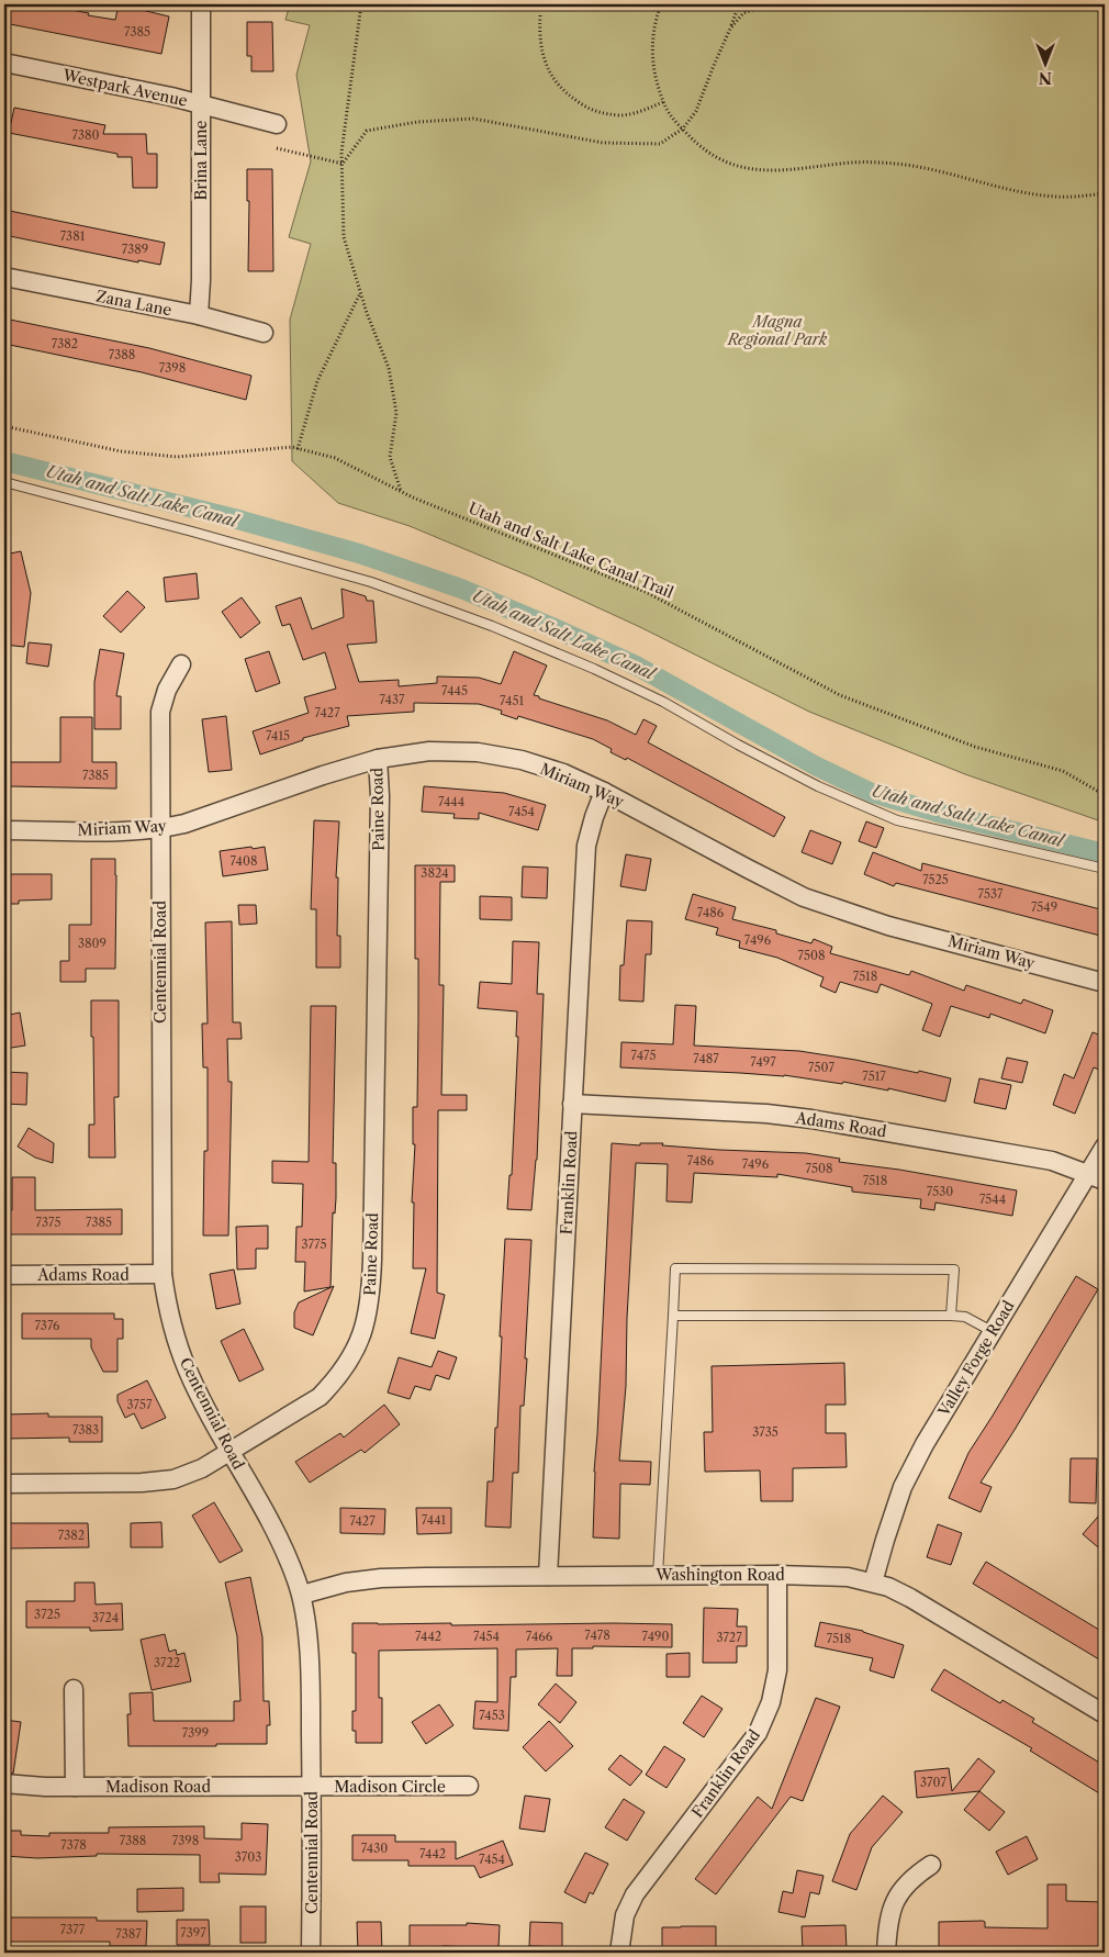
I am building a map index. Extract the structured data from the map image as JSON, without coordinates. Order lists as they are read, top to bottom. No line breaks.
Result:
{"streets":{"street":["Westpark Avenue","Brina Lane","Zana Lane","Miriam Way","Paine Road","Centennial Road","Adams Road","Franklin Road","Valley Forge Road","Washington Road","Madison Road","Madison Circle"],"path":["Utah and Salt Lake Canal Trail"]},"crossings":[["Westpark Avenue","Brina Lane"],["Brina Lane","Zana Lane"],["Miriam Way","Paine Road"],["Miriam Way","Centennial Road"],["Miriam Way","Franklin Road"],["Paine Road","Centennial Road"],["Centennial Road","Adams Road"],["Centennial Road","Washington Road"],["Centennial Road","Madison Road"],["Centennial Road","Madison Circle"],["Adams Road","Franklin Road"],["Adams Road","Valley Forge Road"],["Franklin Road","Washington Road"],["Valley Forge Road","Washington Road"],["Madison Road","Madison Circle"]],"water":["Utah and Salt Lake Canal"],"parks":["Magna Regional Park"],"house_numbers":["7385","7380","7381","7389","7382","7388","7398","7445","7437","7451","7427","7415","7385","7444","7454","7408","3824","7525","7537","7549","7486","7496","3809","7508","7518","7475","7487","7497","7507","7517","7486","7496","7508","7518","7530","7544","7375","7385","3775","7376","3757","7383","3735","7441","7427","7382","3725","3724","7478","7442","7454","7466","7490","3727","7518","3722","7453","7399","3707","7388","7398","7378","7430","7442","3703","7454","7377","7397","7387"],"north":"bottom"}
